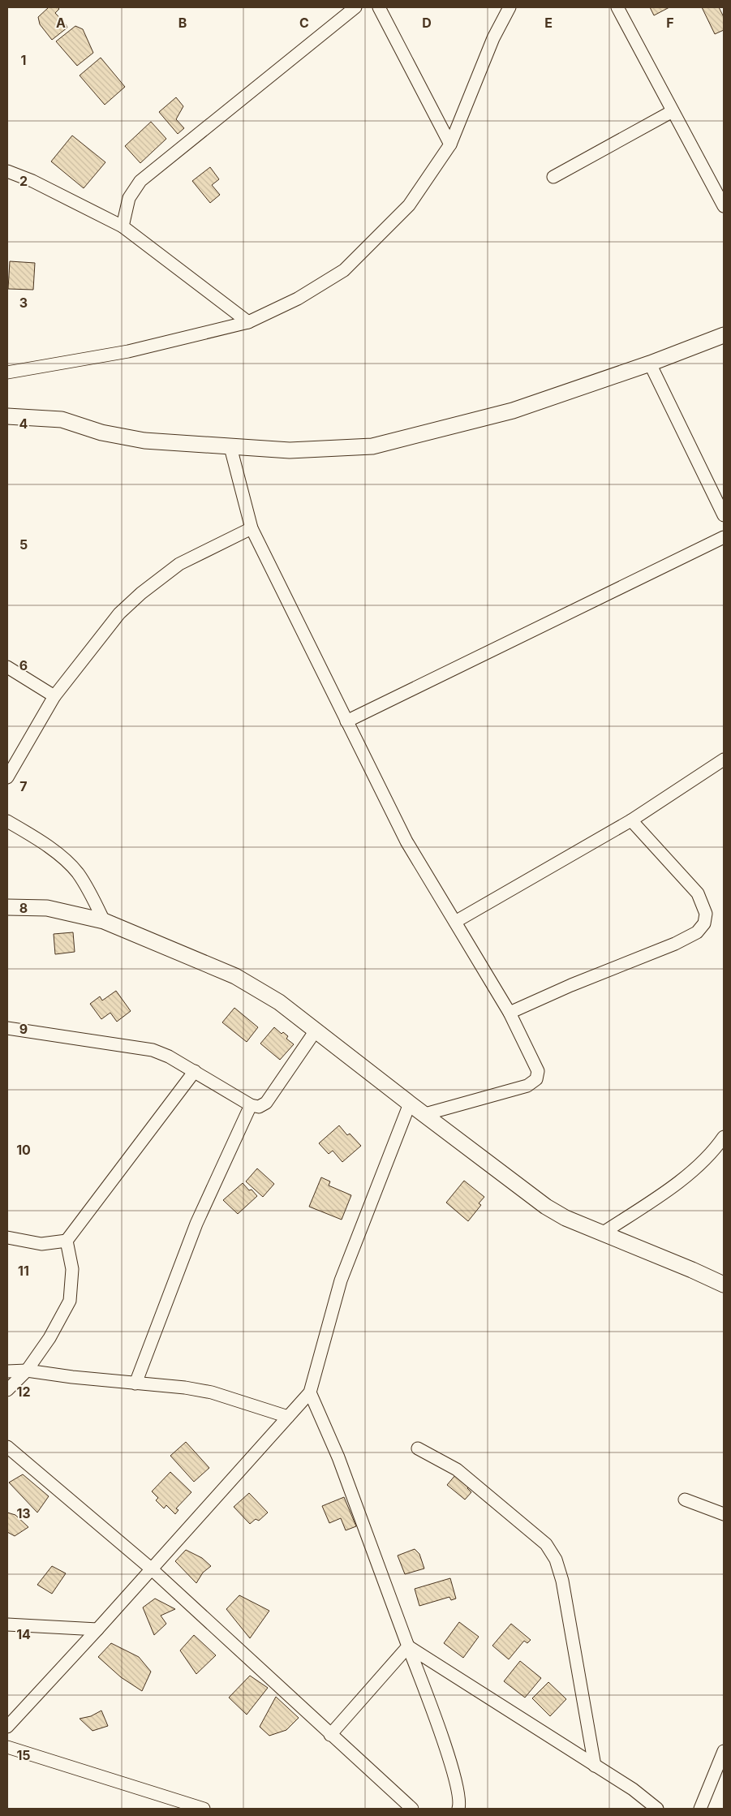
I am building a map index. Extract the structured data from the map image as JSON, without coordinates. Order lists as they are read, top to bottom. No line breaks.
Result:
{"grid":{"columns":["A","B","C","D","E","F"],"rows":["1","2","3","4","5","6","7","8","9","10","11","12","13","14","15"]}}
